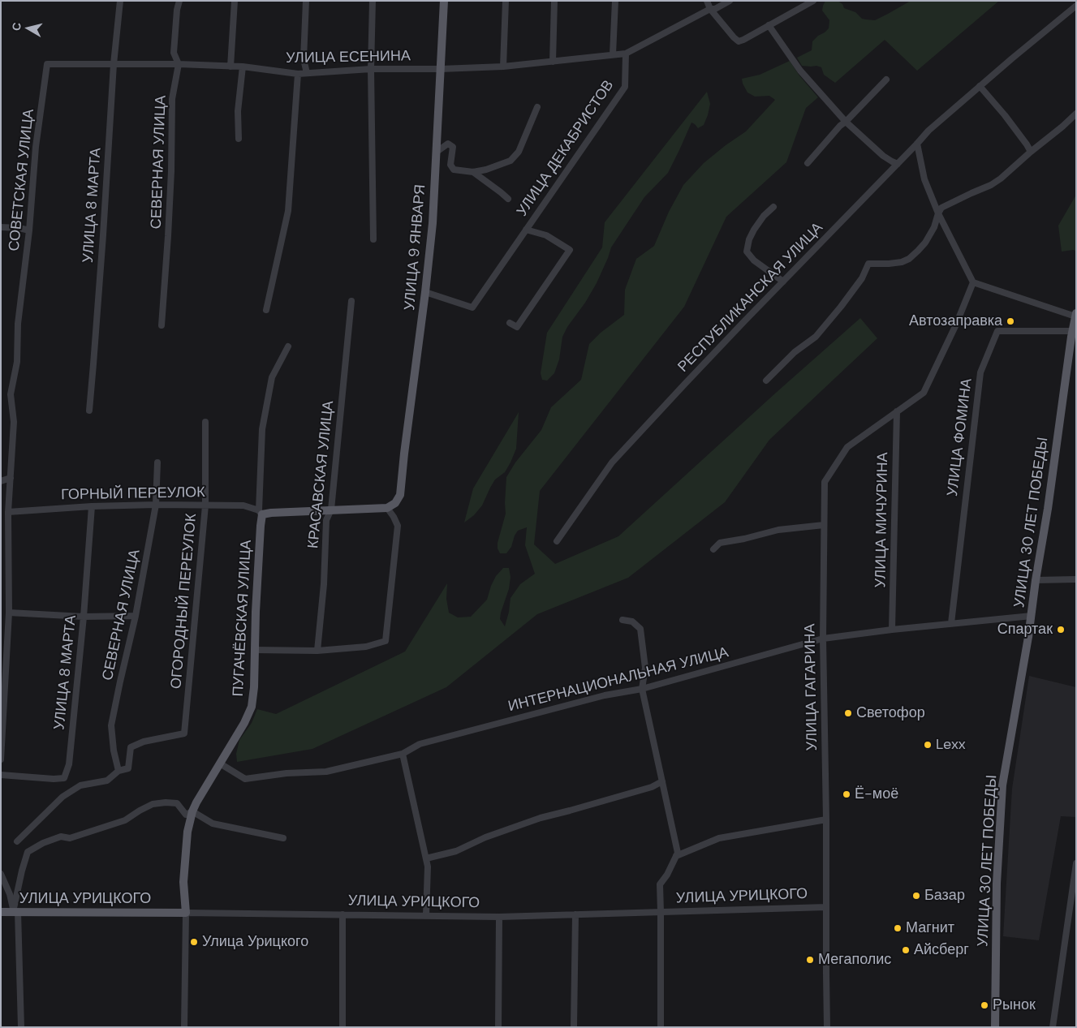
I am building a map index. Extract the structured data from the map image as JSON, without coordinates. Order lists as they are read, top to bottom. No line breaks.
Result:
{"streets":{"main road":["УЛИЦА 9 ЯНВАРЯ","ГОРНЫЙ ПЕРЕУЛОК","УЛИЦА 30 ЛЕТ ПОБЕДЫ","ПУГАЧЁВСКАЯ УЛИЦА","УЛИЦА УРИЦКОГО"],"street":["УЛИЦА ЕСЕНИНА","УЛИЦА ДЕКАБРИСТОВ","СЕВЕРНАЯ УЛИЦА","СОВЕТСКАЯ УЛИЦА","УЛИЦА 8 МАРТА","РЕСПУБЛИКАНСКАЯ УЛИЦА","УЛИЦА ФОМИНА","КРАСАВСКАЯ УЛИЦА","УЛИЦА МИЧУРИНА","ОГОРОДНЫЙ ПЕРЕУЛОК","ИНТЕРНАЦИОНАЛЬНАЯ УЛИЦА","УЛИЦА ГАГАРИНА"]},"crossings":[["УЛИЦА ЕСЕНИНА","УЛИЦА ДЕКАБРИСТОВ"],["УЛИЦА ЕСЕНИНА","СЕВЕРНАЯ УЛИЦА"],["УЛИЦА ЕСЕНИНА","СОВЕТСКАЯ УЛИЦА"],["УЛИЦА ЕСЕНИНА","УЛИЦА 8 МАРТА"],["УЛИЦА ЕСЕНИНА","УЛИЦА 9 ЯНВАРЯ"],["УЛИЦА ДЕКАБРИСТОВ","УЛИЦА 9 ЯНВАРЯ"],["СЕВЕРНАЯ УЛИЦА","ГОРНЫЙ ПЕРЕУЛОК"],["СЕВЕРНАЯ УЛИЦА","ОГОРОДНЫЙ ПЕРЕУЛОК"],["СОВЕТСКАЯ УЛИЦА","ГОРНЫЙ ПЕРЕУЛОК"],["УЛИЦА 8 МАРТА","ГОРНЫЙ ПЕРЕУЛОК"],["УЛИЦА 9 ЯНВАРЯ","ГОРНЫЙ ПЕРЕУЛОК"],["УЛИЦА ФОМИНА","УЛИЦА 30 ЛЕТ ПОБЕДЫ"],["УЛИЦА ФОМИНА","ИНТЕРНАЦИОНАЛЬНАЯ УЛИЦА"],["КРАСАВСКАЯ УЛИЦА","ГОРНЫЙ ПЕРЕУЛОК"],["ГОРНЫЙ ПЕРЕУЛОК","ОГОРОДНЫЙ ПЕРЕУЛОК"],["ГОРНЫЙ ПЕРЕУЛОК","ПУГАЧЁВСКАЯ УЛИЦА"],["УЛИЦА МИЧУРИНА","ИНТЕРНАЦИОНАЛЬНАЯ УЛИЦА"],["УЛИЦА МИЧУРИНА","УЛИЦА ГАГАРИНА"],["УЛИЦА 30 ЛЕТ ПОБЕДЫ","ИНТЕРНАЦИОНАЛЬНАЯ УЛИЦА"],["ПУГАЧЁВСКАЯ УЛИЦА","ИНТЕРНАЦИОНАЛЬНАЯ УЛИЦА"],["ПУГАЧЁВСКАЯ УЛИЦА","УЛИЦА УРИЦКОГО"],["ИНТЕРНАЦИОНАЛЬНАЯ УЛИЦА","УЛИЦА ГАГАРИНА"],["УЛИЦА ГАГАРИНА","УЛИЦА УРИЦКОГО"]],"places":["Автозаправка","Спартак","Светофор","Lexx","Ё-моё","Базар","Магнит","Улица Урицкого","Айсберг","Мегаполис","Рынок"],"north":"left"}
